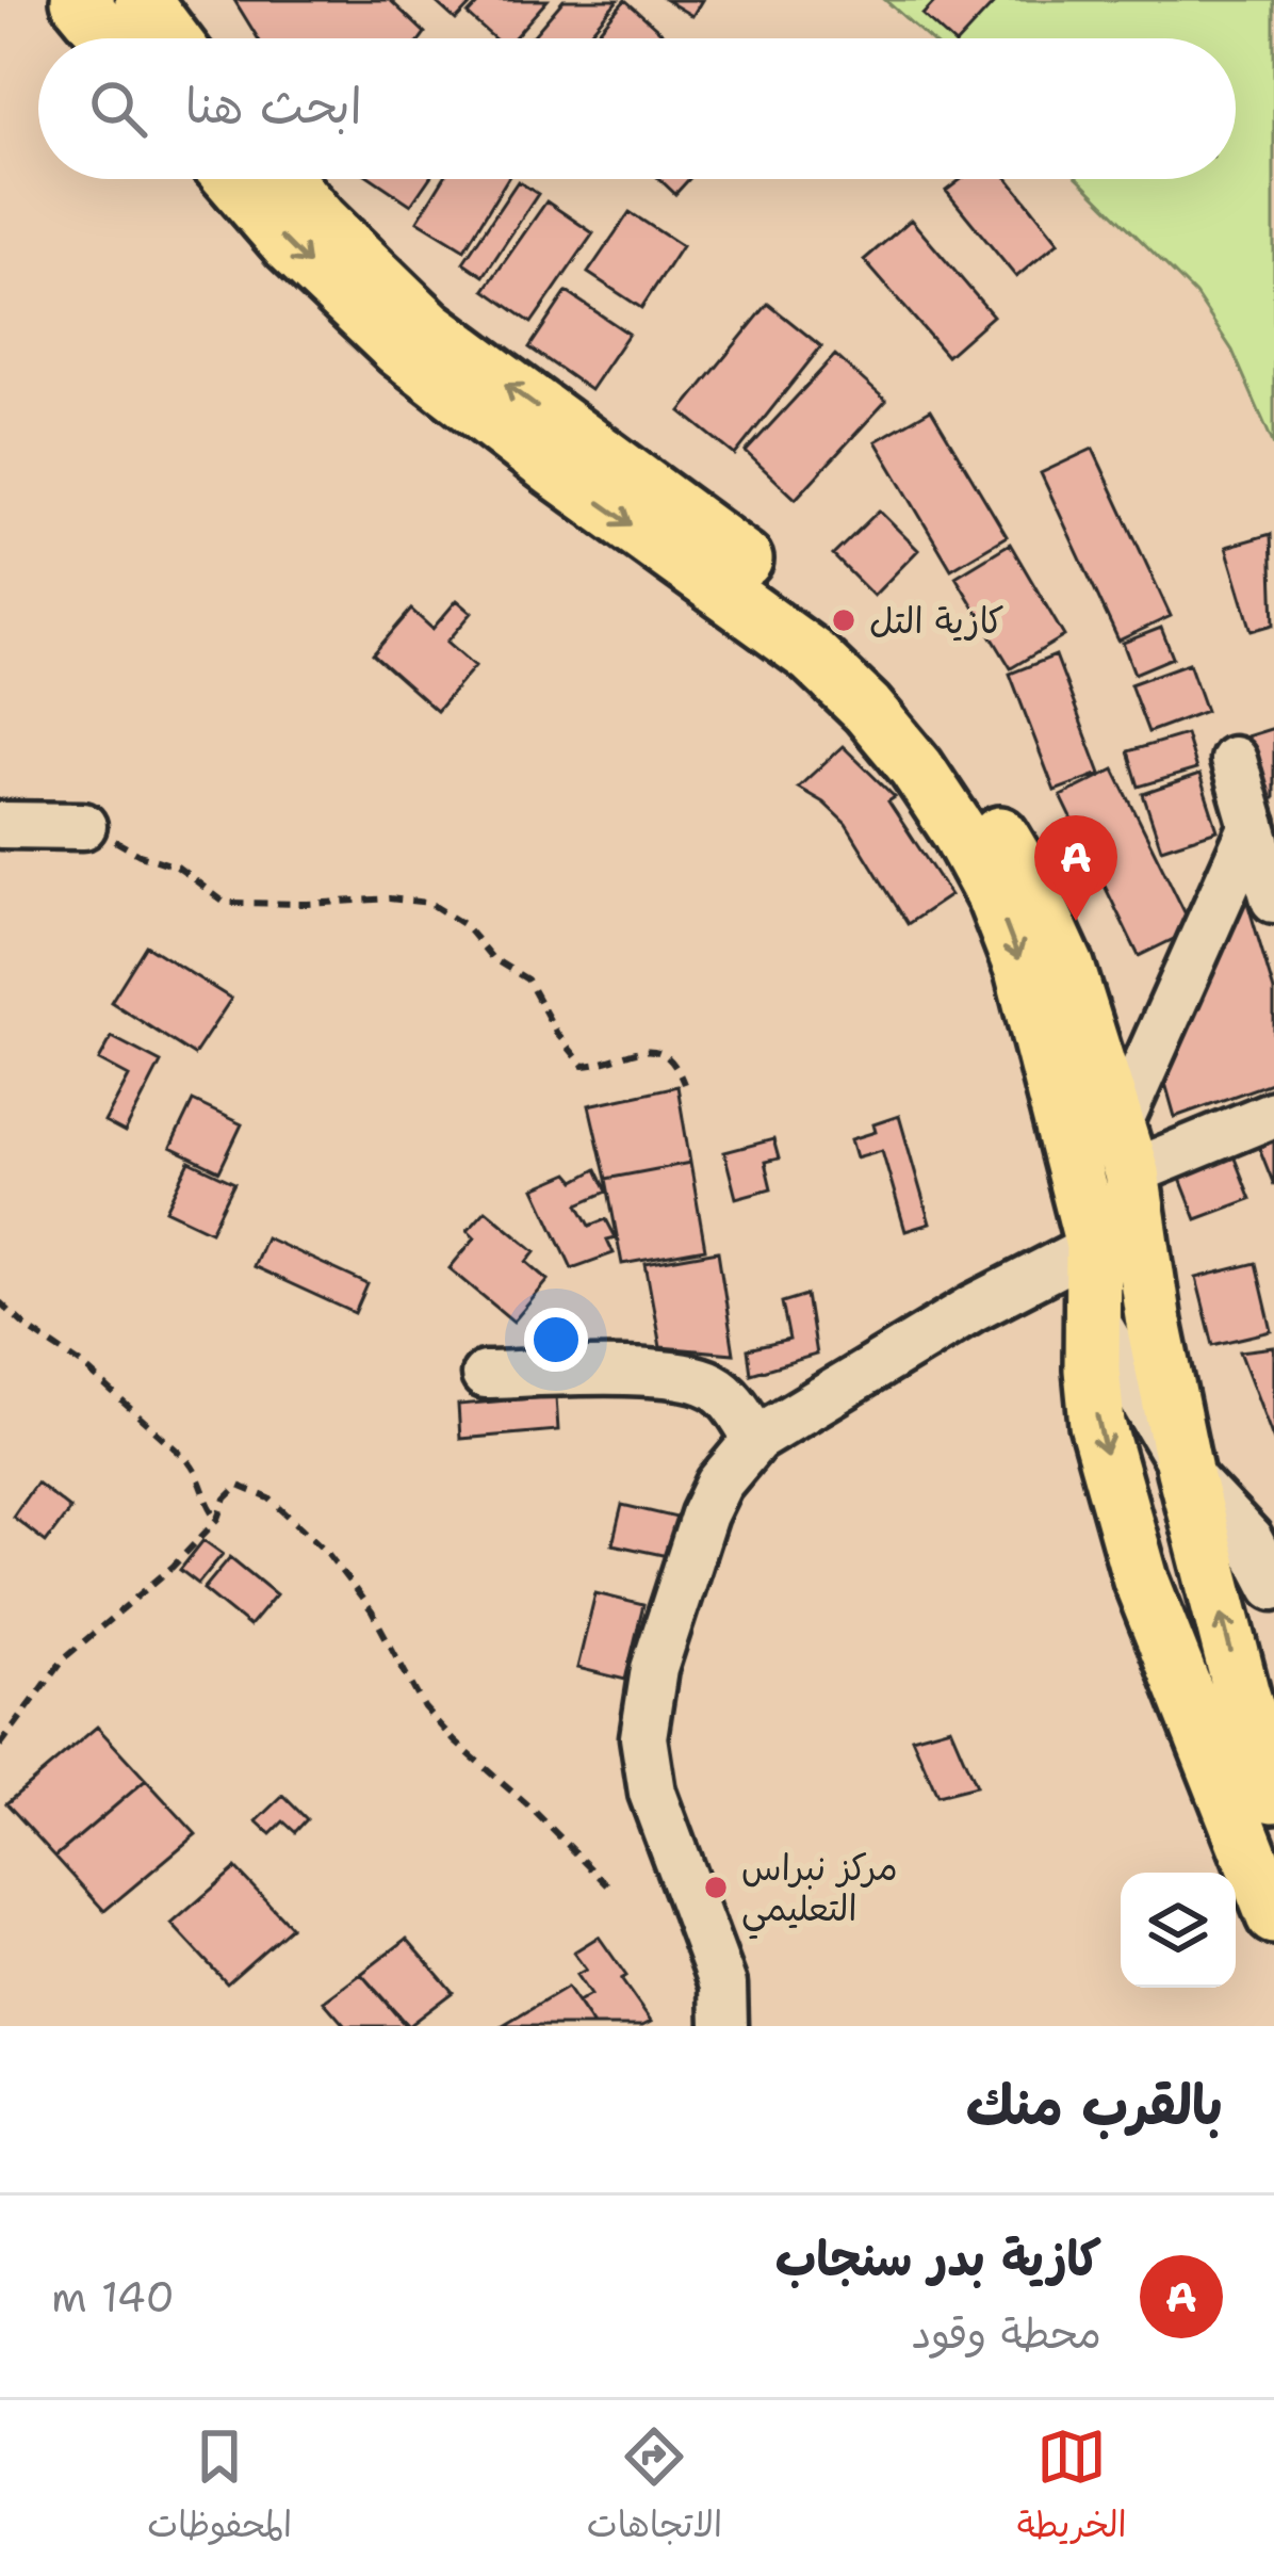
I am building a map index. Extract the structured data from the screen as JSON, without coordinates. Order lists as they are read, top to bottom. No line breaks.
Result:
{"places":["كازية التل","مركز نبراس التعليمي"],"page":{"search":"ابحث هنا","pins":"A","heading":"بالقرب منك","list":[{"mark":"A","name":"كازية بدر سنجاب","note":"محطة وقود","value":"140 m"}],"nav":["الخريطة","الاتجاهات","المحفوظات"]}}
